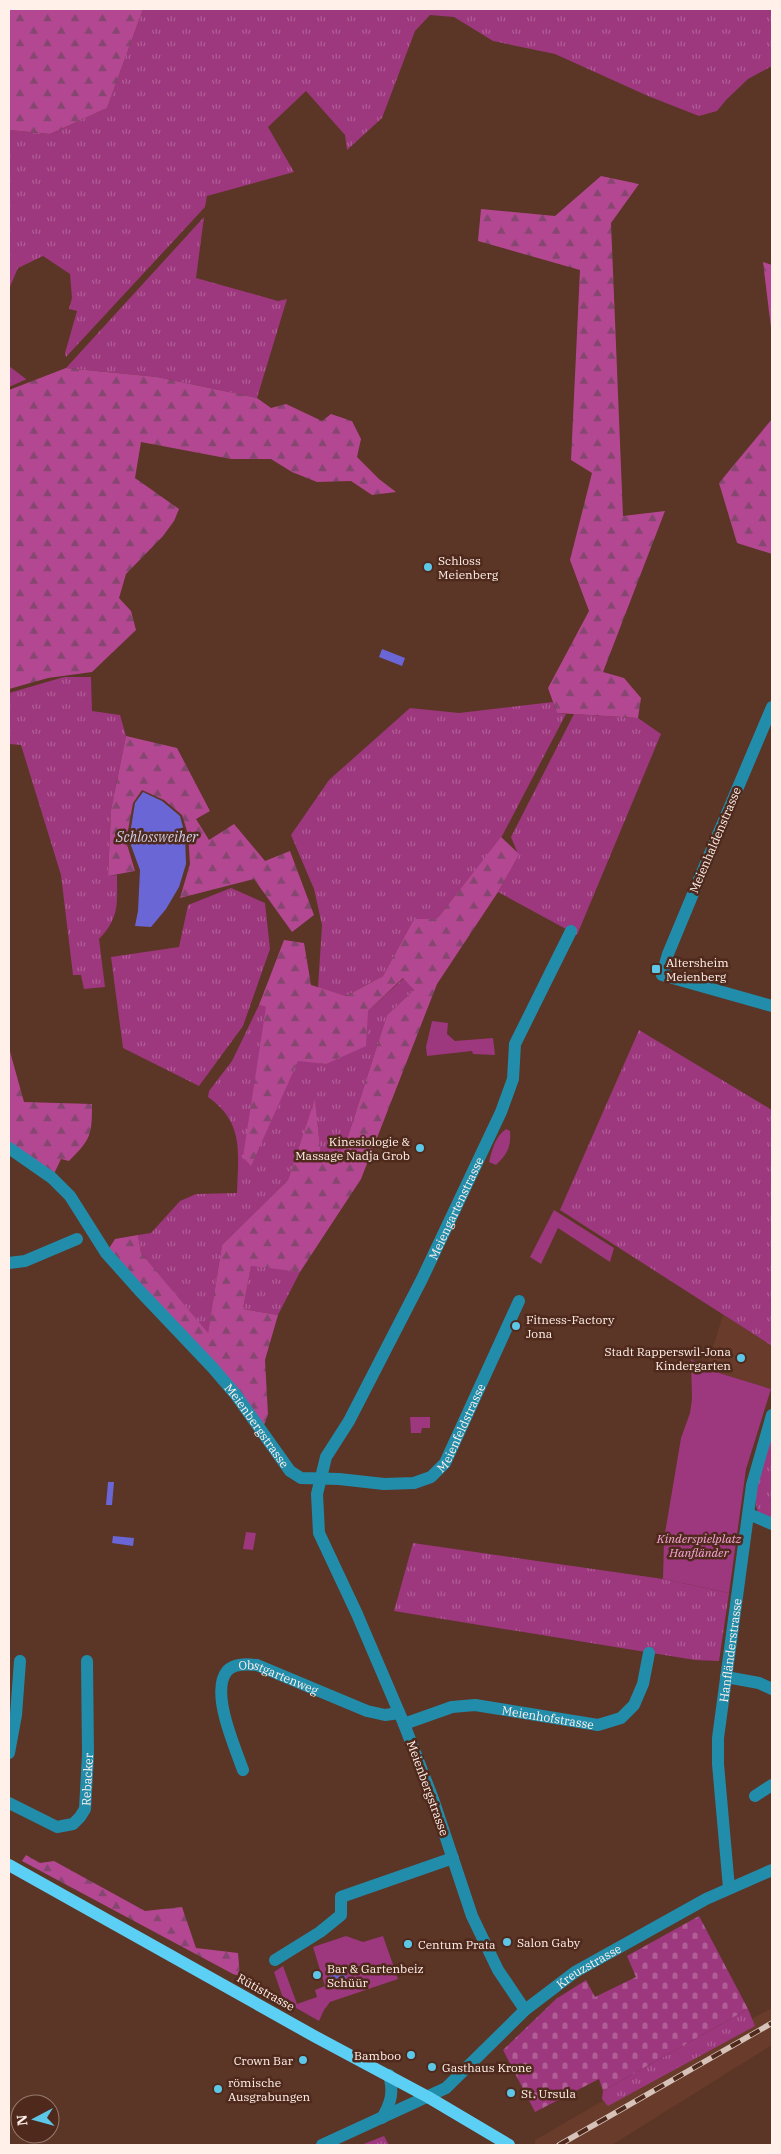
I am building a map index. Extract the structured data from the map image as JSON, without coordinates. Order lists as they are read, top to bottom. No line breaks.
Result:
{"streets":{"main road":["Rütistrasse"],"street":["Meienhaldenstrasse","Meiengartenstrasse","Meienbergstrasse","Meienfeldstrasse","Hanfländerstrasse","Obstgartenweg","Meienhofstrasse","Rebacker","Kreuzstrasse"]},"crossings":[["Meiengartenstrasse","Meienbergstrasse"],["Meiengartenstrasse","Meienfeldstrasse"],["Meienbergstrasse","Meienfeldstrasse"],["Meienbergstrasse","Obstgartenweg"],["Meienbergstrasse","Meienhofstrasse"],["Meienbergstrasse","Kreuzstrasse"],["Hanfländerstrasse","Kreuzstrasse"],["Obstgartenweg","Meienhofstrasse"],["Kreuzstrasse","Rütistrasse"]],"water":["Schlossweiher"],"parks":["Kinderspielplatz Hanfländer"],"places":{"other":["Schloss Meienberg","Kinesiologie & Massage Nadja Grob","Fitness-Factory Jona","Stadt Rapperswil-Jona Kindergarten","Salon Gaby","Centum Prata","Bar & Gartenbeiz Schüür","Bamboo","Crown Bar","Gasthaus Krone","römische Ausgrabungen","St. Ursula"],"transit":["Altersheim Meienberg"]},"north":"left"}
